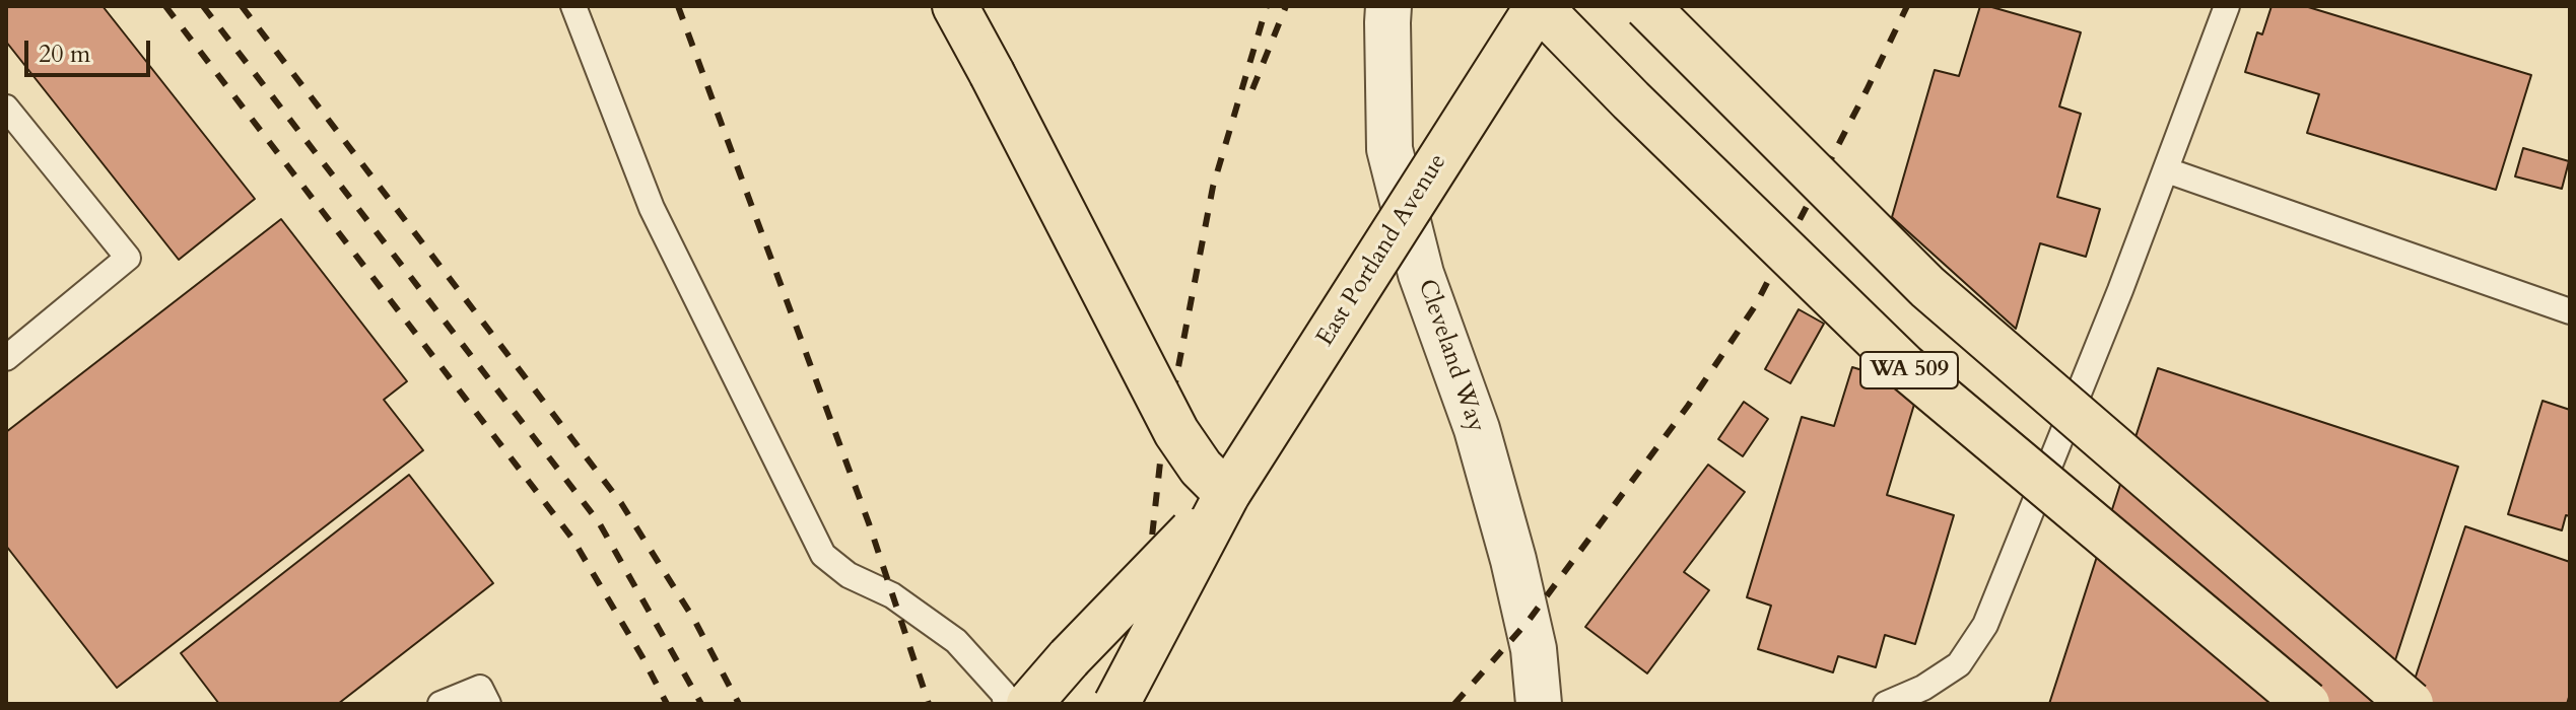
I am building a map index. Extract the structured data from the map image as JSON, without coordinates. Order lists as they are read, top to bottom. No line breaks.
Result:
{"streets":{"main road":["East Portland Avenue","WA 509"],"street":["Cleveland Way"]},"crossings":[["East Portland Avenue","WA 509"]],"scale_bar":"20 m"}
